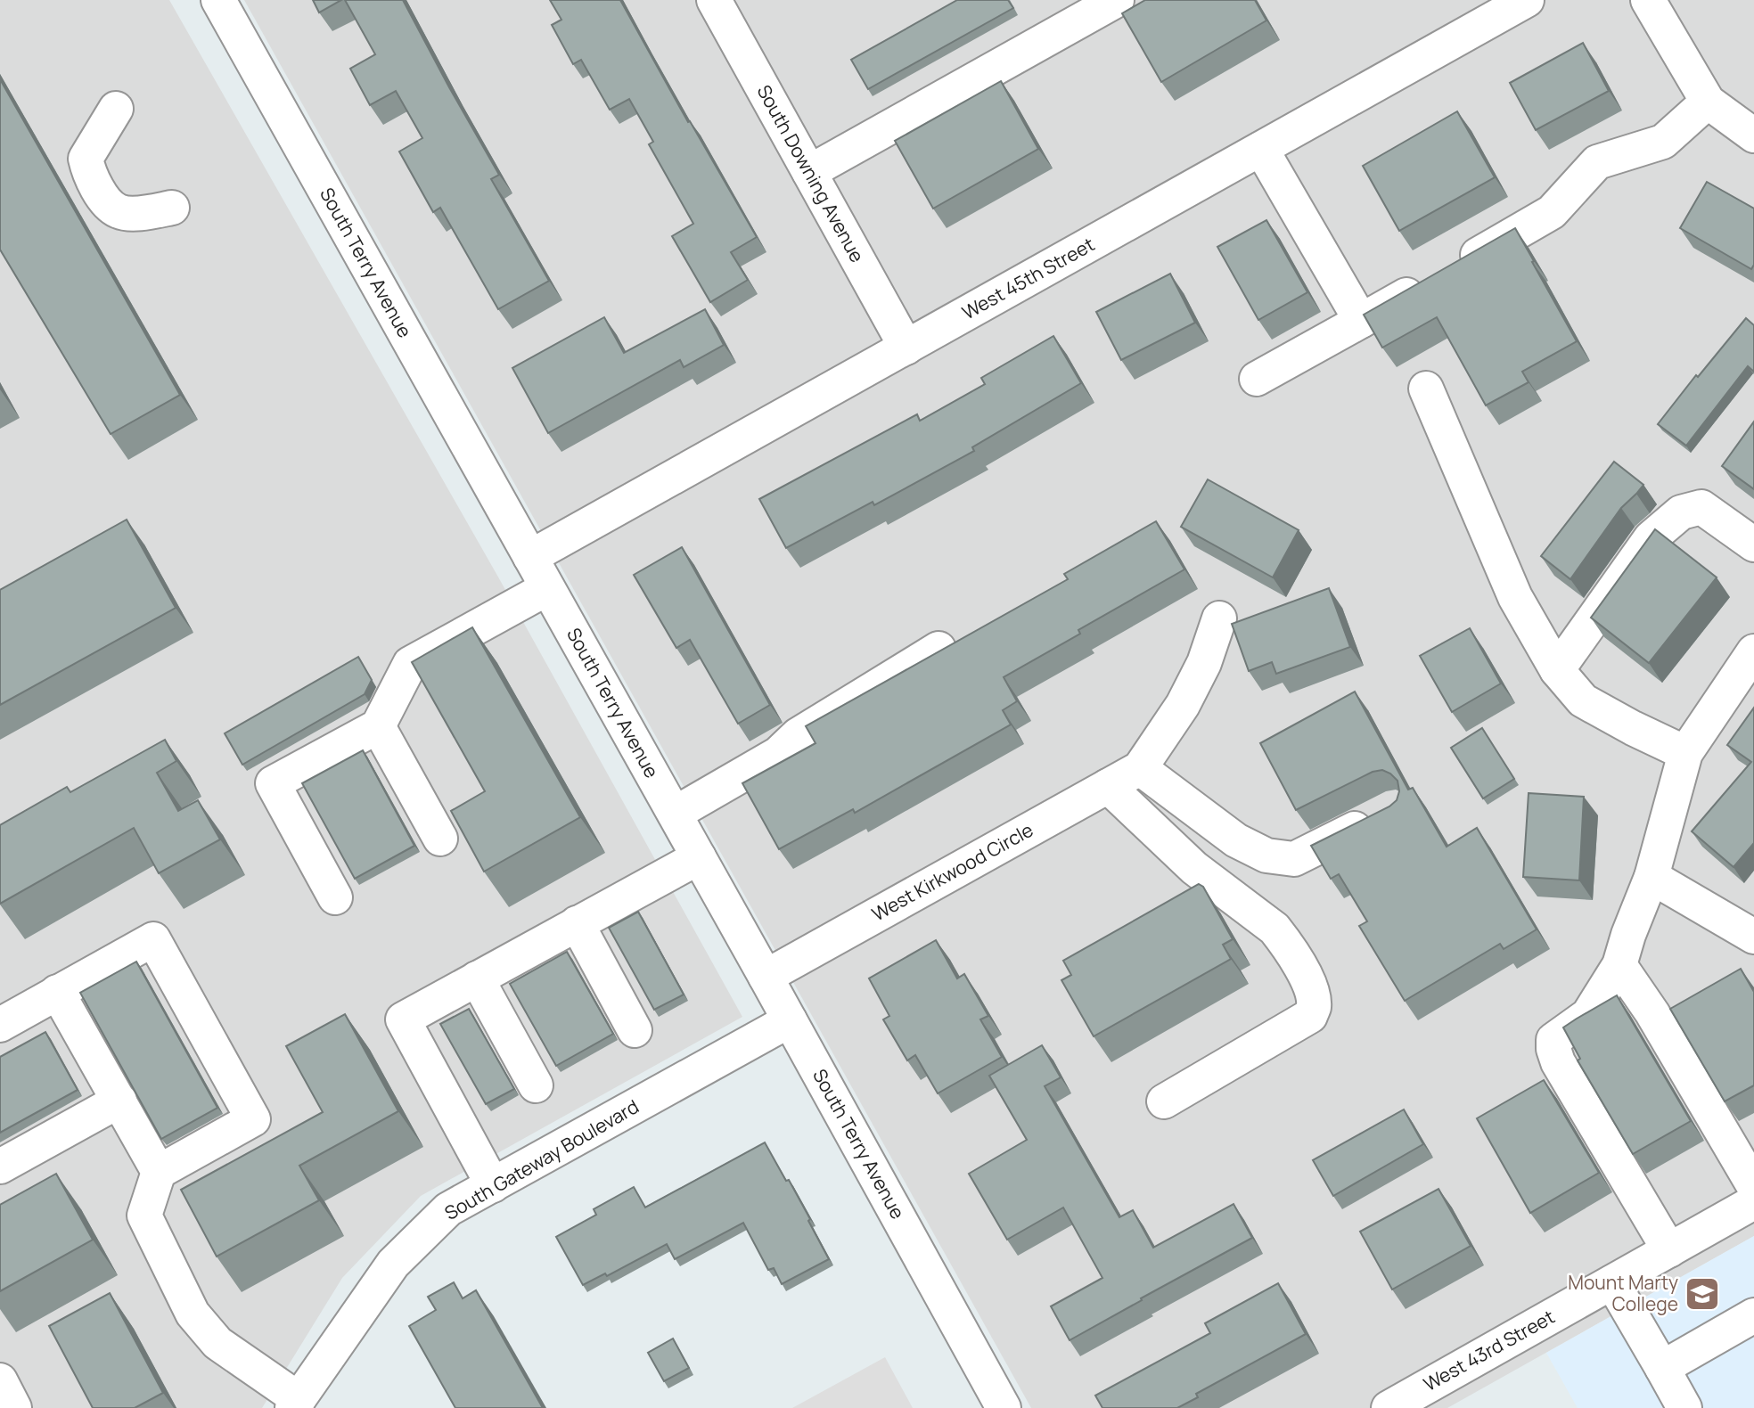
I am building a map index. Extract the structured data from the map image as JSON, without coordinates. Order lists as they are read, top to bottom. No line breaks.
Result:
{"streets":{"street":["South Downing Avenue","South Terry Avenue","West 45th Street","West Kirkwood Circle","South Gateway Boulevard","West 43rd Street"]},"crossings":[["South Downing Avenue","West 45th Street"],["South Terry Avenue","West 45th Street"],["South Terry Avenue","West Kirkwood Circle"],["South Terry Avenue","South Gateway Boulevard"]],"places":{"school or university":["Mount Marty College"]}}
